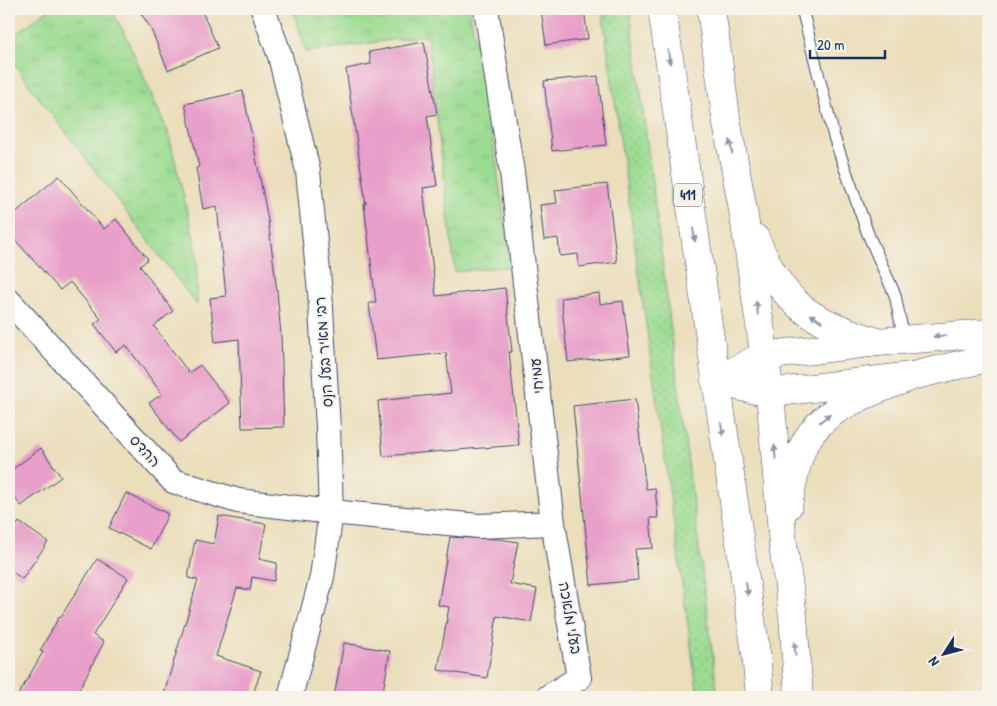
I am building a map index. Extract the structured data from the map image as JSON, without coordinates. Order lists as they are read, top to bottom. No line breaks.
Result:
{"streets":{"main road":["411"],"street":["רבי מאיר בעל הנס","עמיחי","ההדס","בעלי מלאכה"]},"crossings":[["רבי מאיר בעל הנס","ההדס"],["עמיחי","בעלי מלאכה"]],"scale_bar":"20 m","north":"bottom left"}
